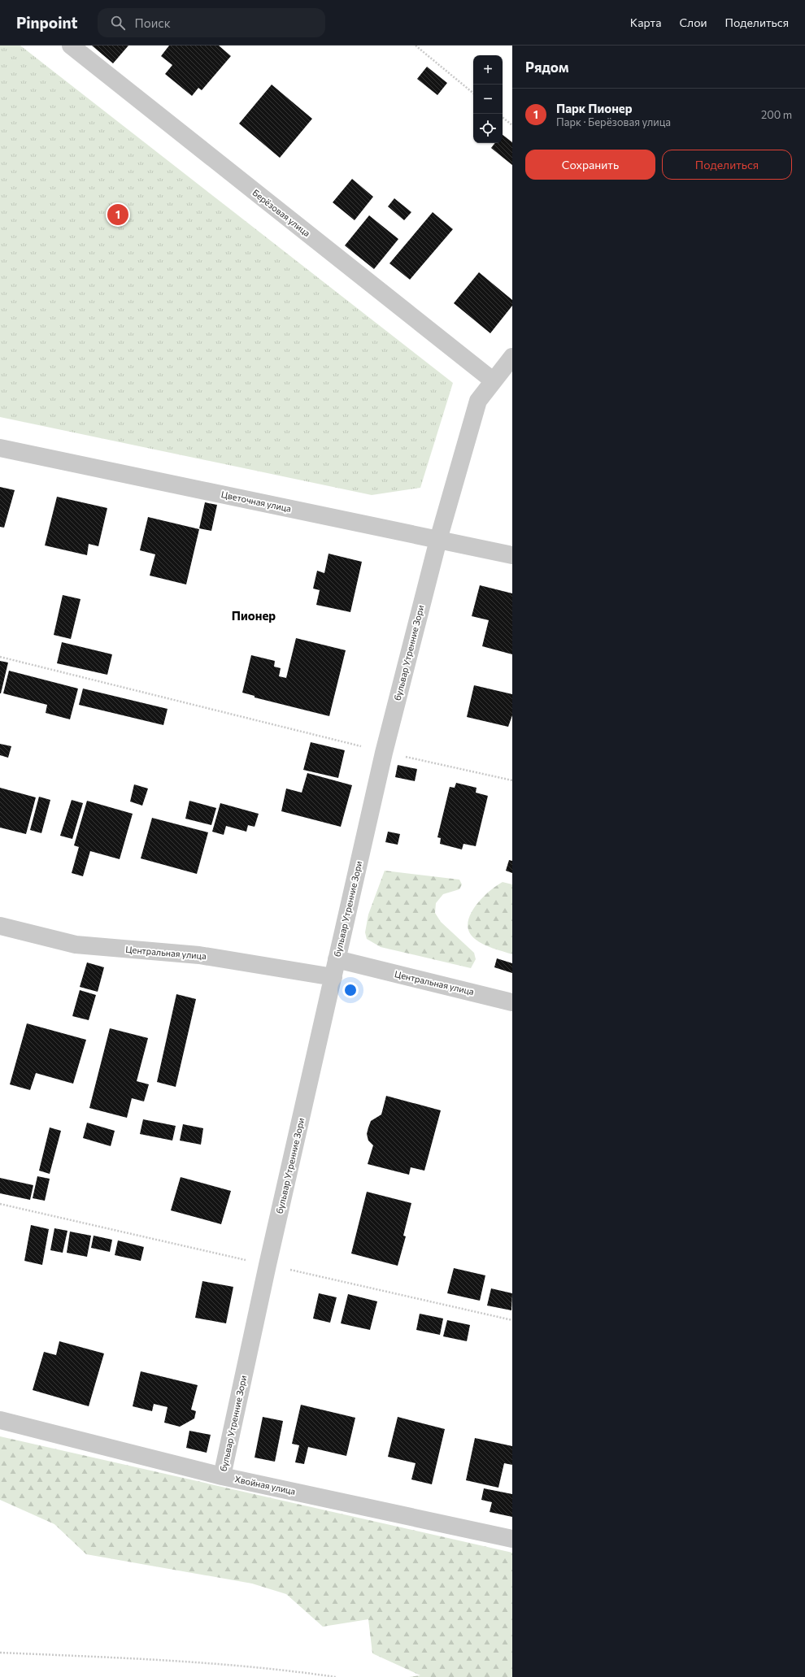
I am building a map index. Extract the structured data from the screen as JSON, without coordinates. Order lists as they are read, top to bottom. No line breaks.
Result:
{"streets":{"street":["Берёзовая улица","Цветочная улица","бульвар Утренние Зори","Центральная улица","Хвойная улица"]},"crossings":[["Берёзовая улица","бульвар Утренние Зори"],["Цветочная улица","бульвар Утренние Зори"],["бульвар Утренние Зори","Центральная улица"],["бульвар Утренние Зори","Хвойная улица"]],"districts":["Пионер"],"page":{"header":"Pinpoint","search":"Поиск","nav":["Карта","Слои","Поделиться"],"heading":"Рядом","map_buttons":["+","−"],"list":[{"mark":"1","name":"Парк Пионер","note":"Парк · Берёзовая улица","value":"200 m"}],"buttons":["Сохранить","Поделиться"],"pins":"1"}}
